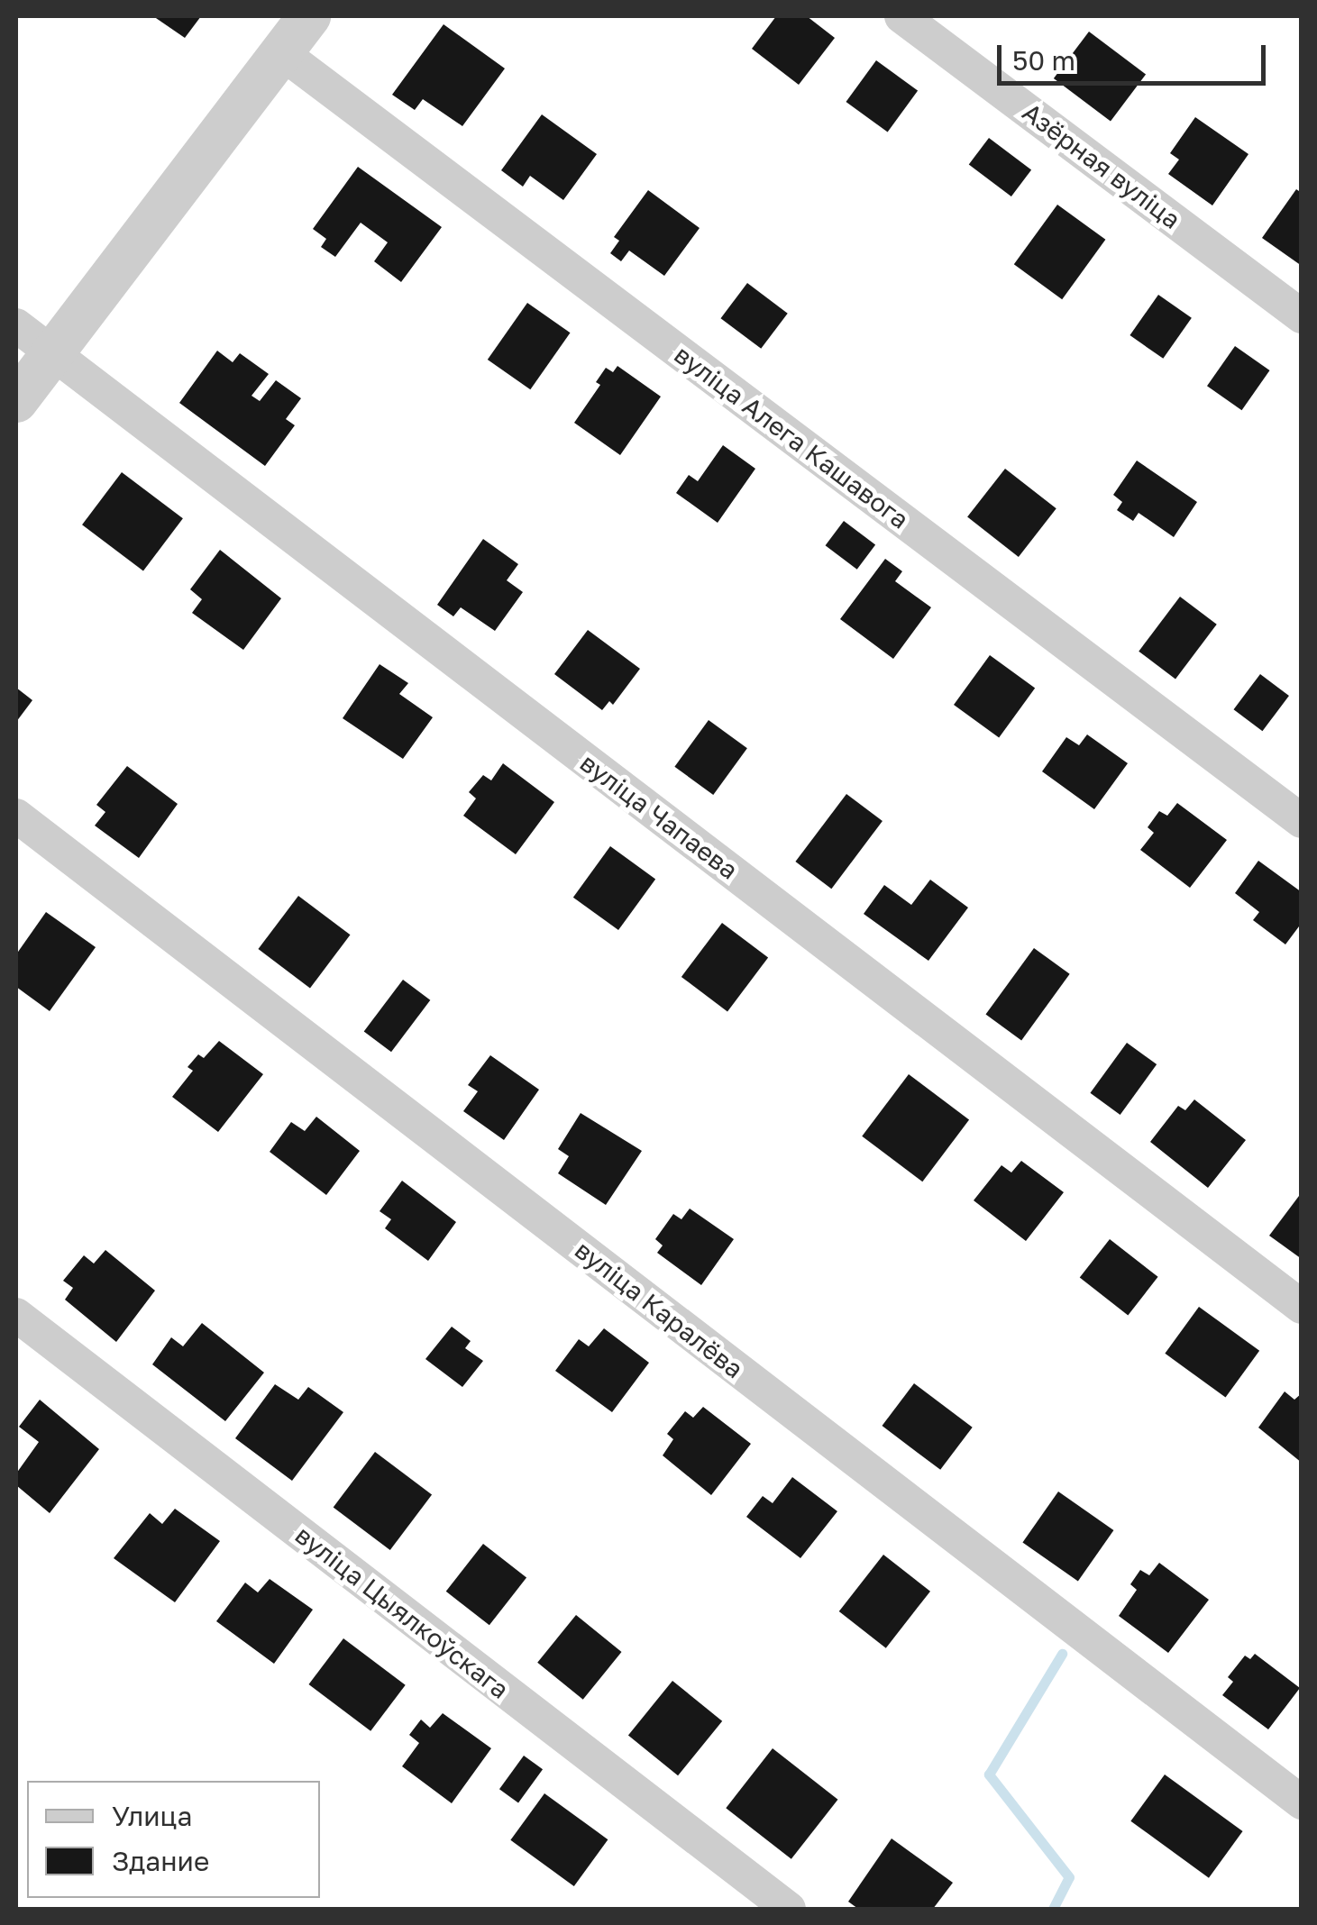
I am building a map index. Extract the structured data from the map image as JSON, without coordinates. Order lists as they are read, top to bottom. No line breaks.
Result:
{"streets":{"street":["Азёрная вуліца","вуліца Алега Кашавога","вуліца Чапаева","вуліца Каралёва","вуліца Цыялкоўскага"]},"legend":["Улица","Здание"],"scale_bar":"50 m"}
